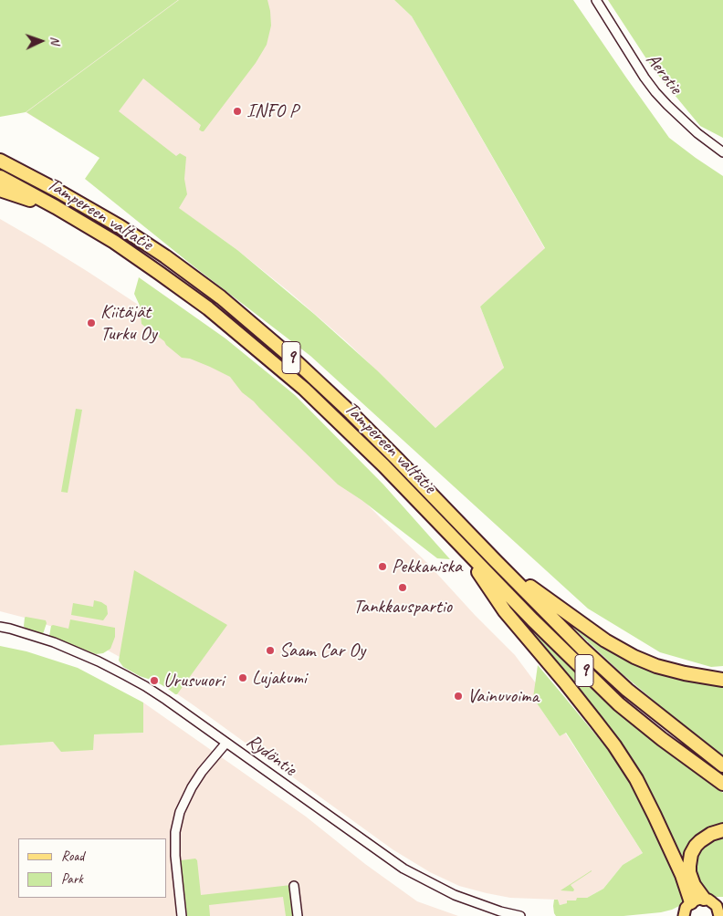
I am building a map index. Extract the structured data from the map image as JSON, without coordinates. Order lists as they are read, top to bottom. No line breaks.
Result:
{"streets":{"highway":["Tampereen valtatie","9"],"street":["Aerotie","Rydöntie"]},"places":["INFO P","Kiitäjät Turku Oy","Pekkaniska","Tankkauspartio","Saam Car Oy","Lujakumi","Urusvuori","Vainuvoima"],"legend":["Road","Park"],"north":"right"}
